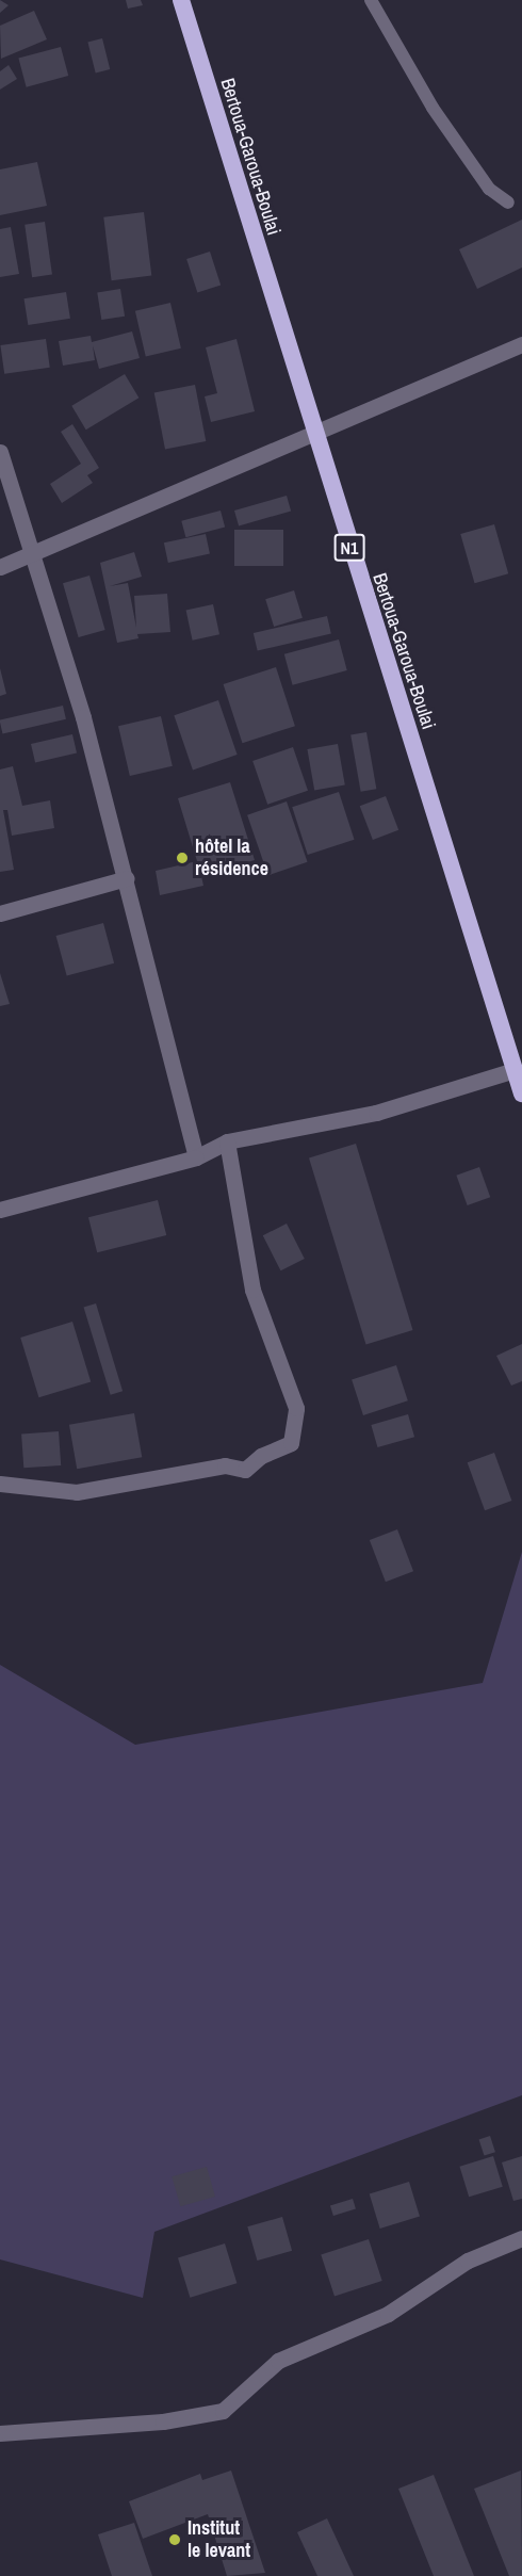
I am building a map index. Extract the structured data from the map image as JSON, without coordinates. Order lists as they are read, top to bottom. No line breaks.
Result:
{"streets":{"highway":["Bertoua-Garoua-Boulai","N1"]},"places":["hôtel la résidence","Institut le levant"]}
